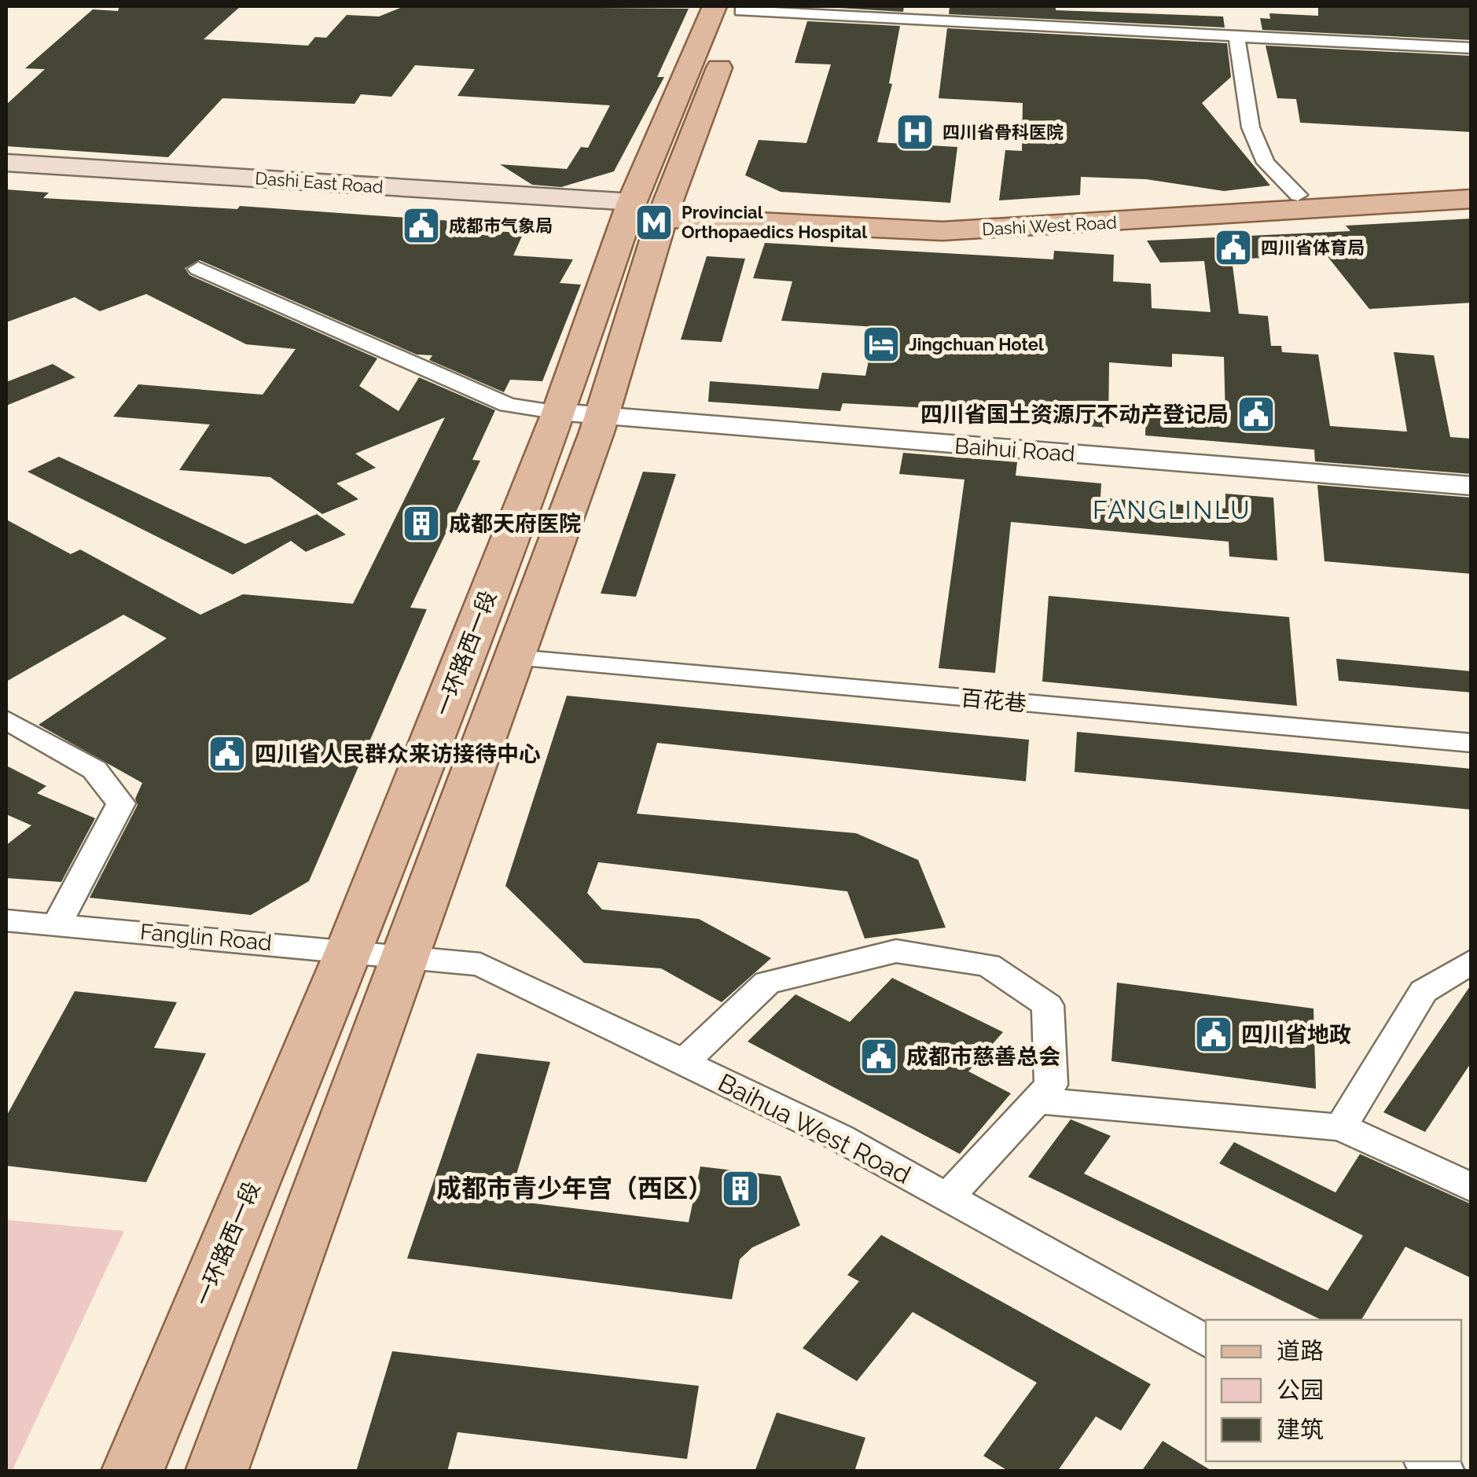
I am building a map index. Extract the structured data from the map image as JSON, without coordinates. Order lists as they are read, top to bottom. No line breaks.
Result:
{"streets":{"main road":["Dashi East Road","Dashi West Road","一环路西一段"],"street":["Baihui Road","百花巷","Fanglin Road","Baihua West Road"]},"crossings":[["Dashi East Road","Dashi West Road"],["Dashi East Road","一环路西一段"],["Dashi West Road","一环路西一段"],["Baihui Road","一环路西一段"],["一环路西一段","百花巷"],["一环路西一段","Fanglin Road"],["一环路西一段","Baihua West Road"],["Fanglin Road","Baihua West Road"]],"districts":["FANGLINLU"],"places":{"hospital":["四川省骨科医院"],"metro station":["Provincial Orthopaedics Hospital"],"public building":["成都市气象局","四川省体育局","四川省国土资源厅不动产登记局","四川省人民群众来访接待中心","四川省地政","成都市慈善总会"],"hotel":["Jingchuan Hotel"],"building":["成都天府医院","成都市青少年宫（西区）"]},"legend":["道路","公园","建筑"]}
